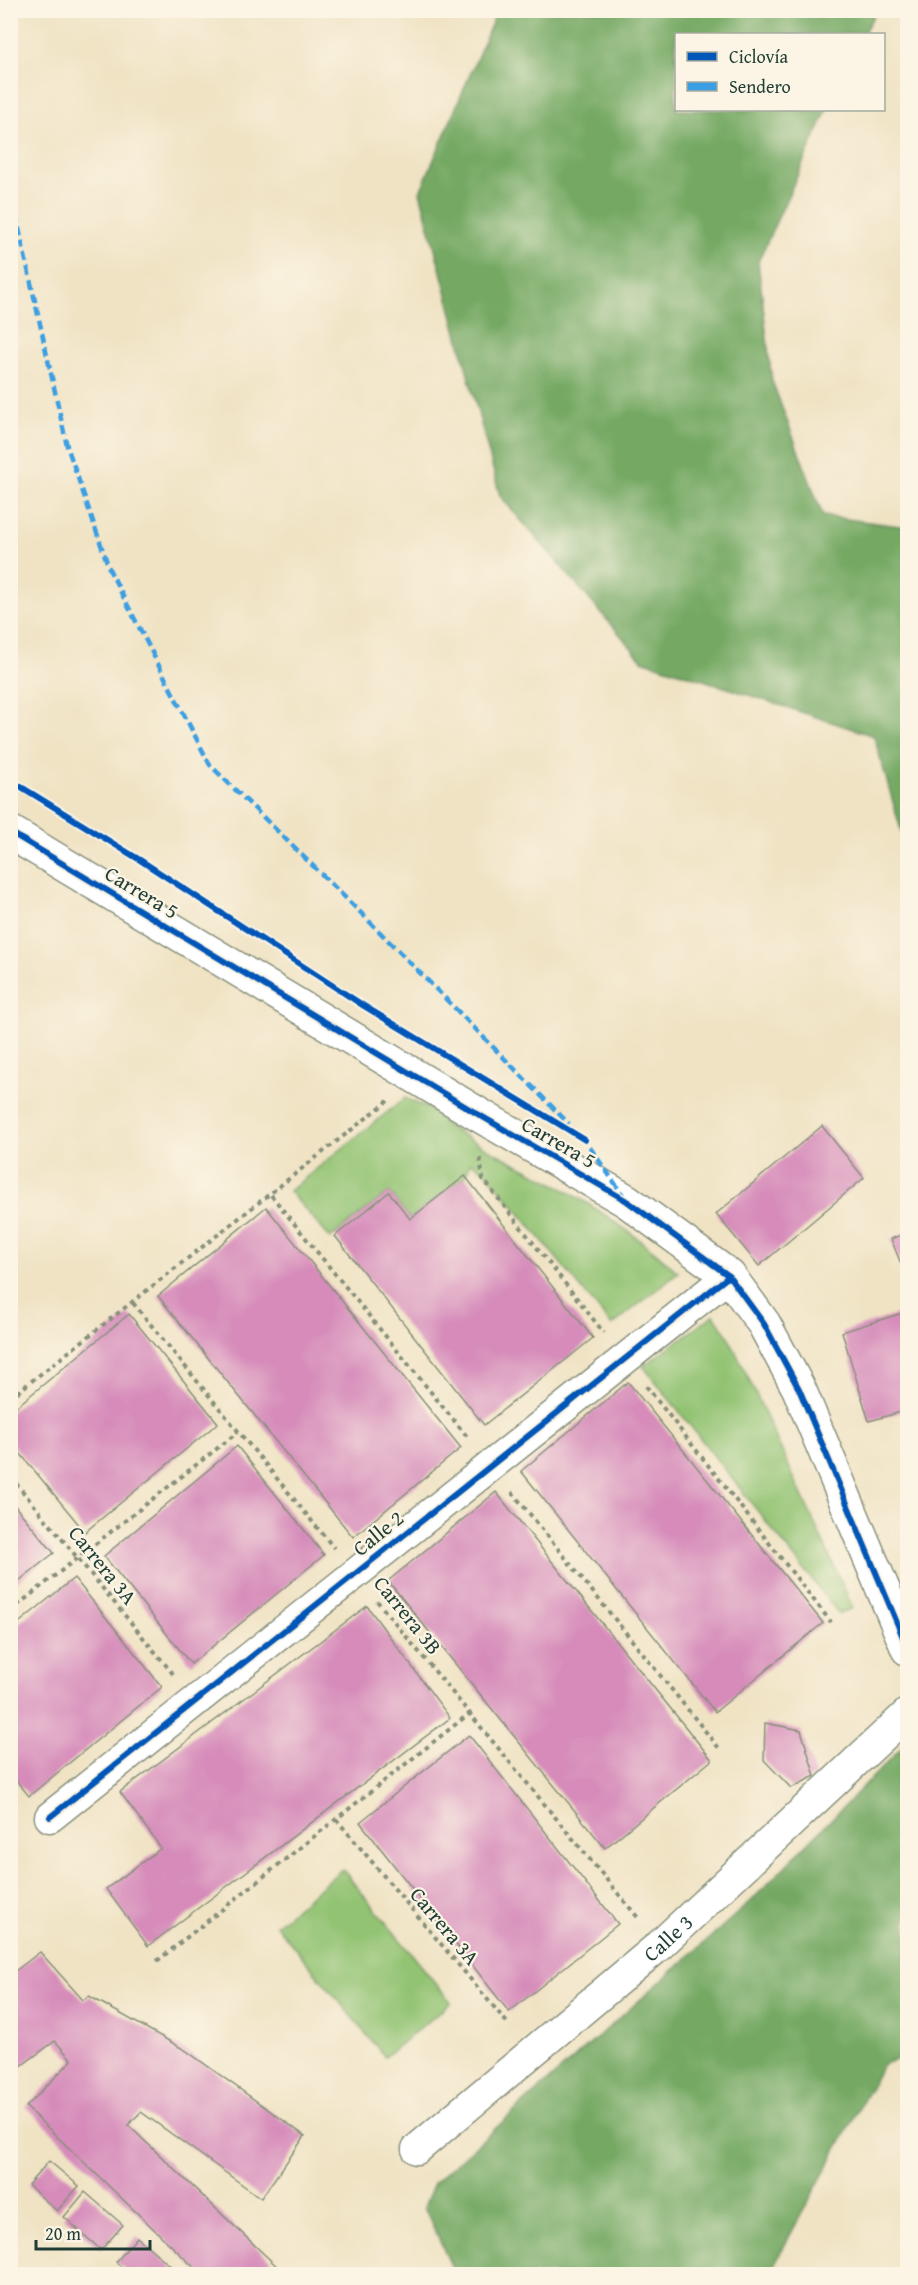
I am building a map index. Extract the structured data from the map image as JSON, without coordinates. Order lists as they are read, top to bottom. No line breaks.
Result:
{"streets":{"street":["Carrera 5","Calle 2","Calle 3"],"path":["Carrera 3A","Carrera 3B"]},"crossings":[["Carrera 5","Calle 2"],["Calle 2","Carrera 3A"],["Calle 2","Carrera 3B"],["Carrera 3A","Calle 3"],["Carrera 3B","Calle 3"]],"legend":["Ciclovía","Sendero"],"scale_bar":"20 m"}
